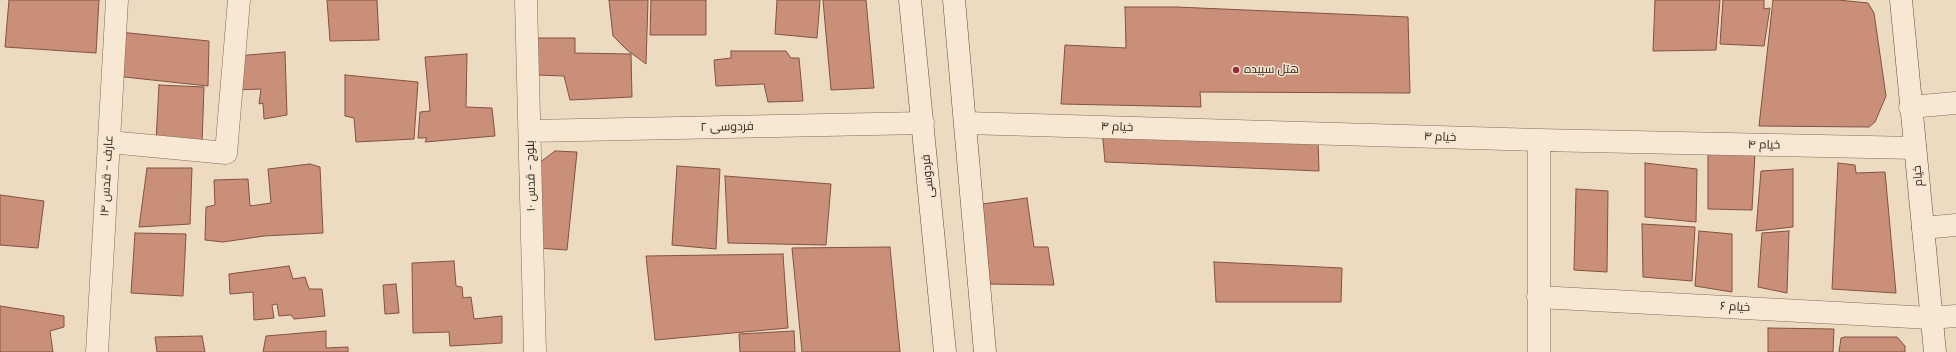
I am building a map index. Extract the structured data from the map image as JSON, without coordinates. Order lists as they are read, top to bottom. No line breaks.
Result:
{"streets":{"street":["فردوسی ۲","خیام ۴","عارف - قدس ۱۴","بلوچ - قدس ۱۰","فردوسی","خیام","خیام ۶"]},"crossings":[["فردوسی ۲","بلوچ - قدس ۱۰"],["فردوسی ۲","فردوسی"],["خیام ۴","خیام"],["خیام","خیام ۶"]],"places":["هتل سپیده"]}
